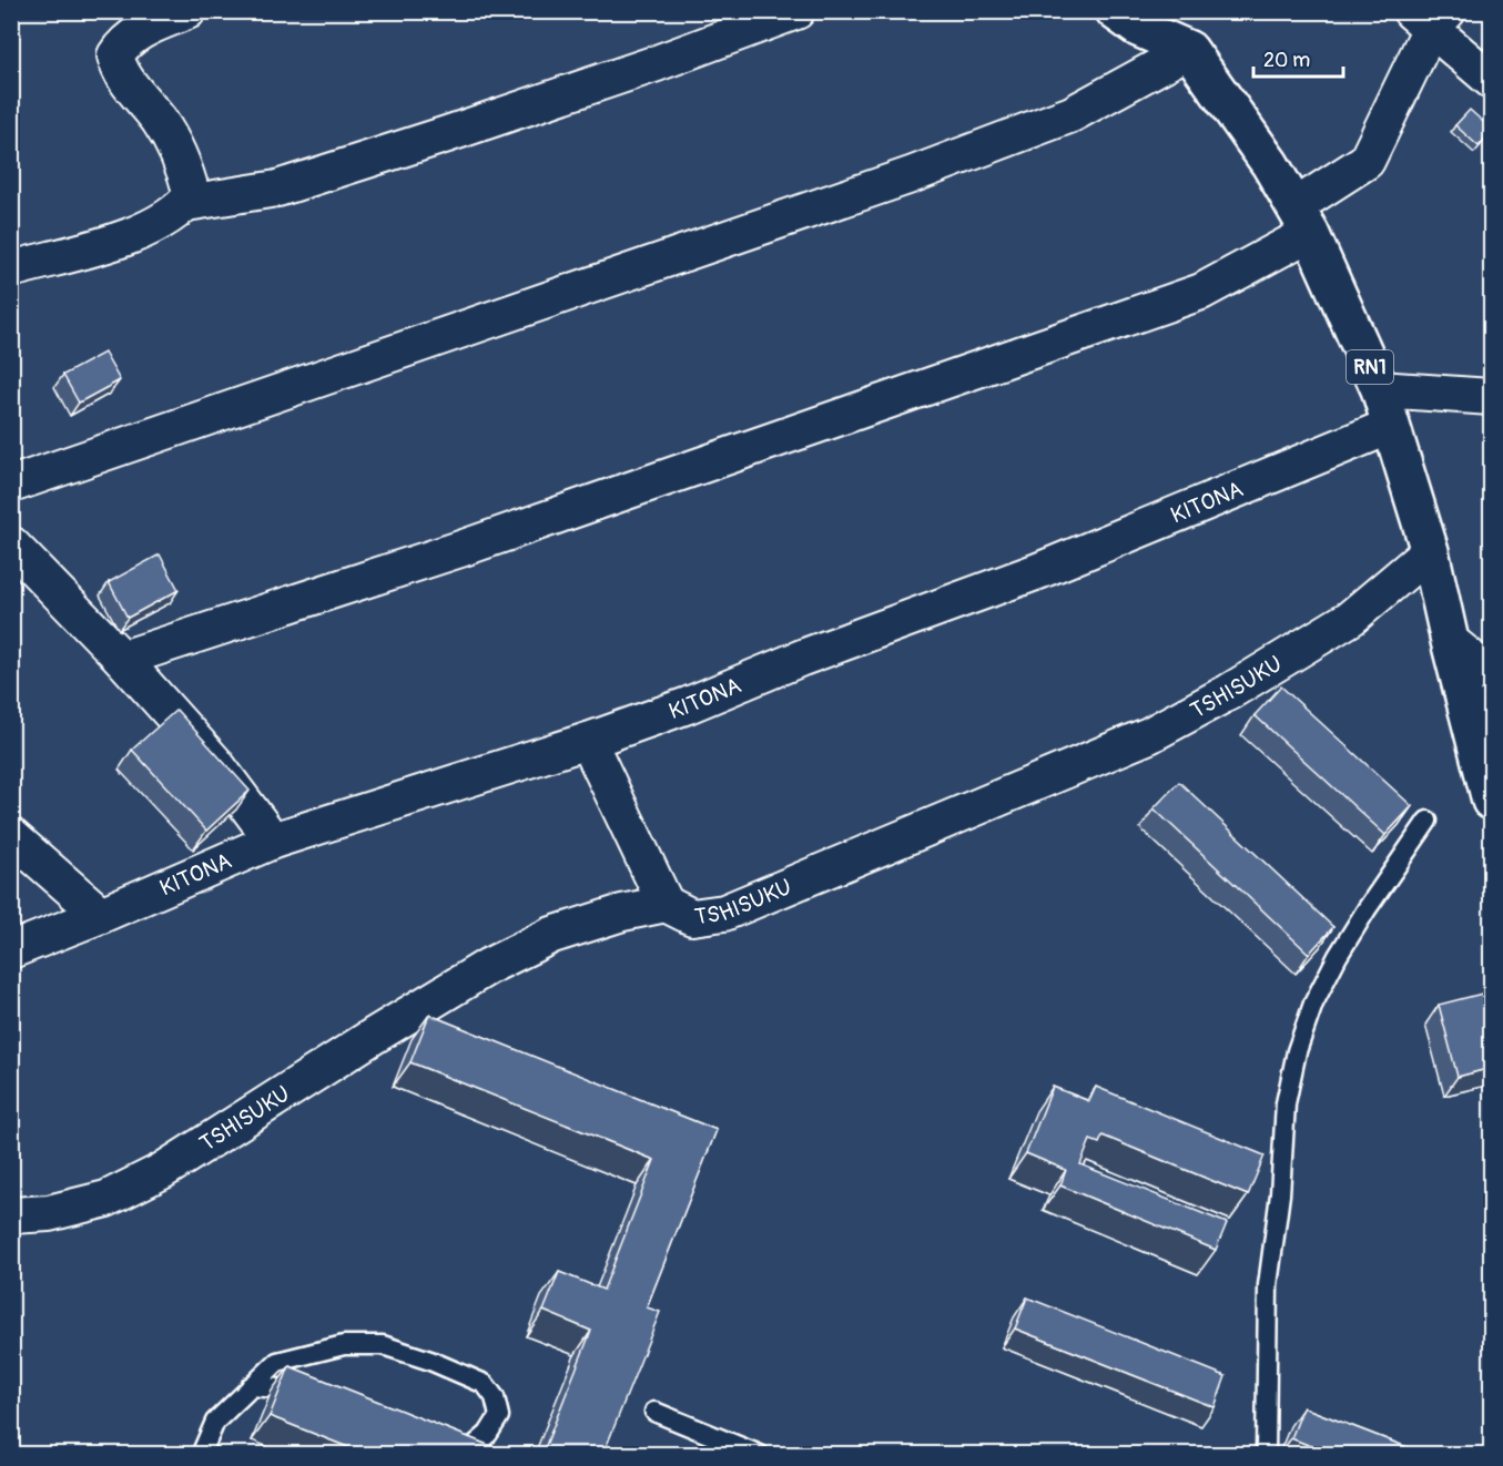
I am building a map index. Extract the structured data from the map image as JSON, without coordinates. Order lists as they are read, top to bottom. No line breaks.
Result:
{"streets":{"highway":["RN1"],"street":["KITONA","TSHISUKU"]},"crossings":[["RN1","KITONA"],["RN1","TSHISUKU"]],"scale_bar":"20 m"}
